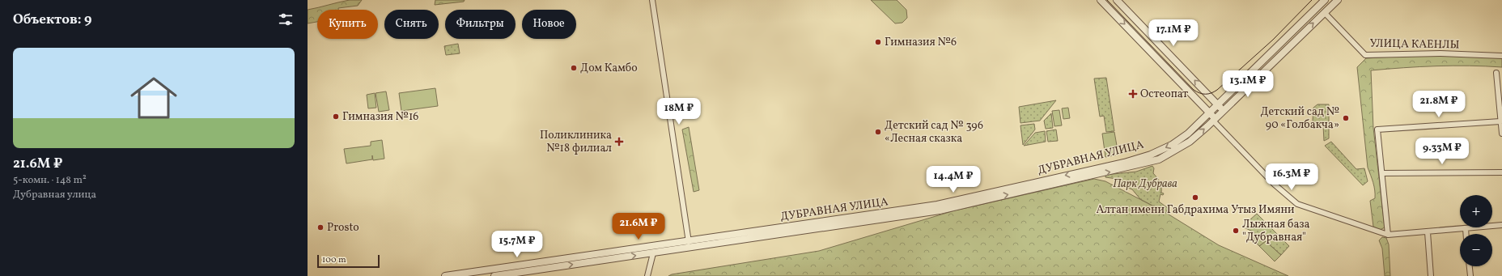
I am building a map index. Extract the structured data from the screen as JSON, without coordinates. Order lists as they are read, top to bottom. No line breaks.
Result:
{"streets":{"street":["УЛИЦА КАЕНЛЫ","ДУБРАВНАЯ УЛИЦА"]},"crossings":[["УЛИЦА КАЕНЛЫ","ДУБРАВНАЯ УЛИЦА"]],"parks":["Парк Дубрава"],"places":{"other":["Гимназия №6","Дом Камбо","Гимназия №16","Детский сад № 90 «Голбакча»","Детский сад № 396 «Лесная сказка","Алтан имени Габдрахима Утыз Имяни","Prosto","Лыжная база \"Дубравная\""],"health":["Остеопат","Поликлиника №18 филиал"]},"scale_bar":"100 m","page":{"heading":"Объектов: 9","chip":["Купить","Снять","Фильтры","Новое"],"price":["17.1M ₽","13.1M ₽","21.8M ₽","18M ₽","9.33M ₽","16.3M ₽","14.4M ₽","21.6M ₽","15.7M ₽"],"list":[{"name":"21.6M ₽","note":"5-комн. · 148 m² · Дубравная улица"}],"map_buttons":["+","−"],"scale":"100 m"}}
